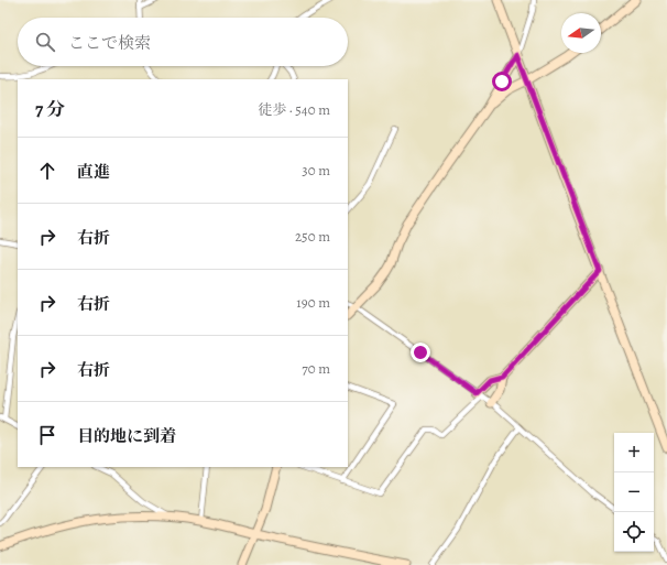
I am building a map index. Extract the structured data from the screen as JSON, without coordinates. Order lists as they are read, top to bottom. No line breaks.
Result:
{"north":"left","page":{"search":"ここで検索","heading":["7 分","徒歩 · 540 m"],"list":[["直進","30 m"],["右折","250 m"],["右折","190 m"],["右折","70 m"],"目的地に到着"],"map_buttons":["+","−"]}}
